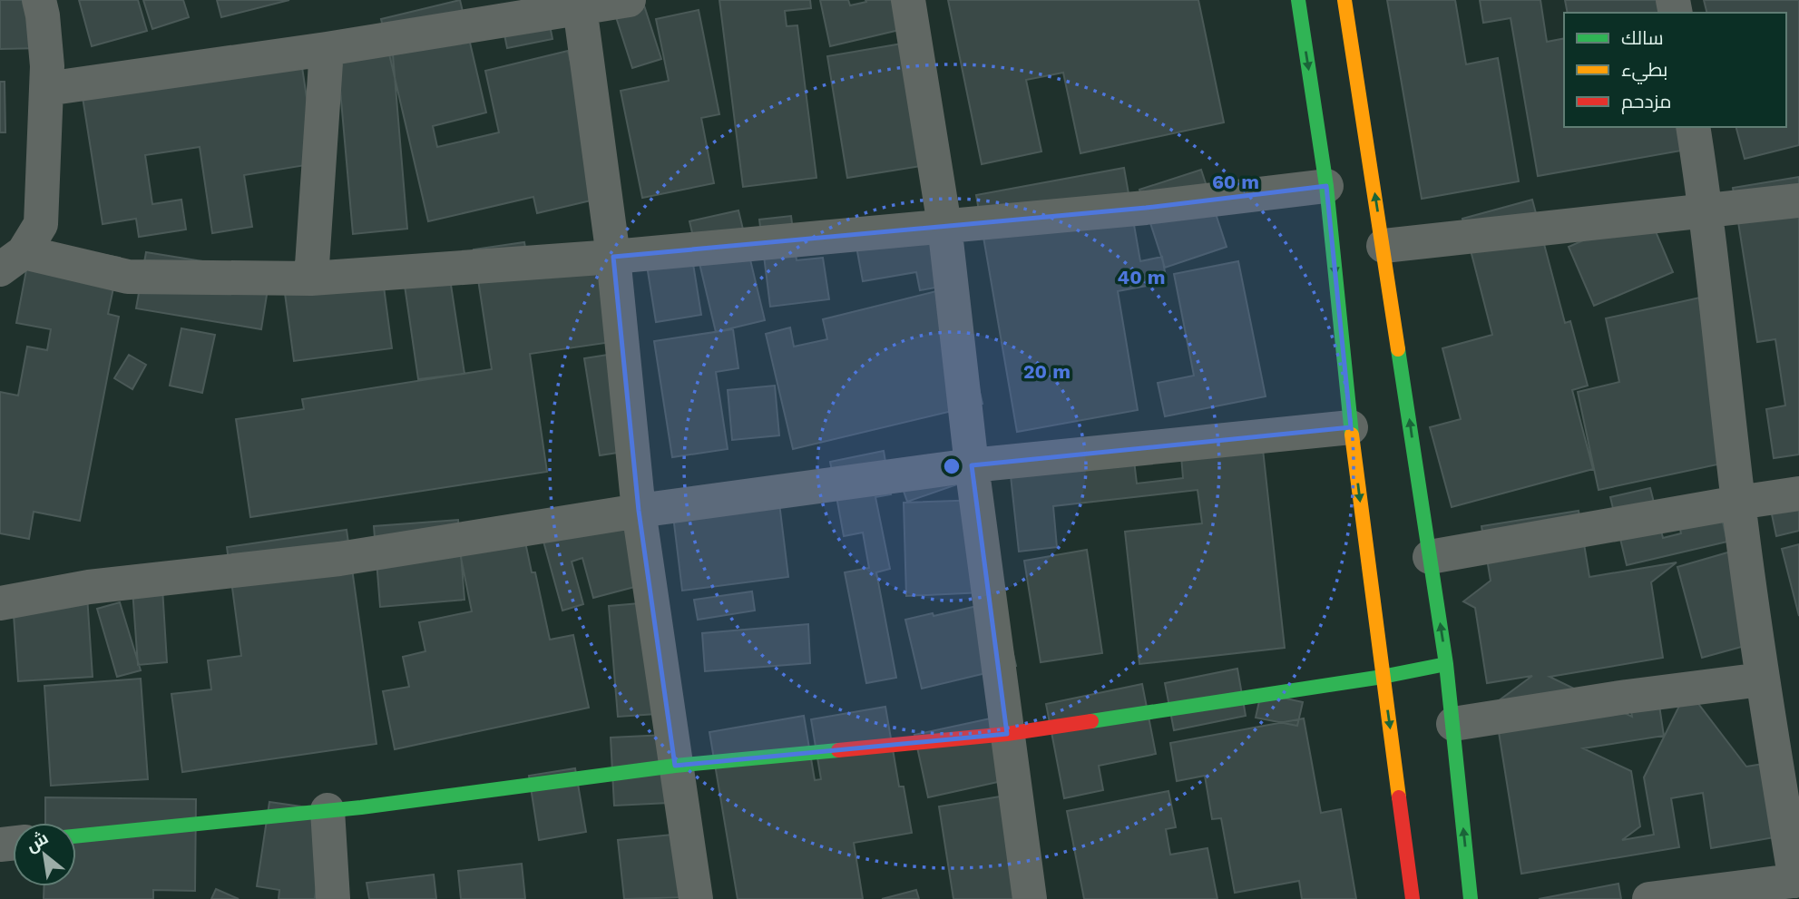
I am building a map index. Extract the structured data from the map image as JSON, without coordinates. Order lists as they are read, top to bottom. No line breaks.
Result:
{"legend":["سالك","بطيء","مزدحم"],"north":"top left","rings":["60 m","40 m","20 m"]}
